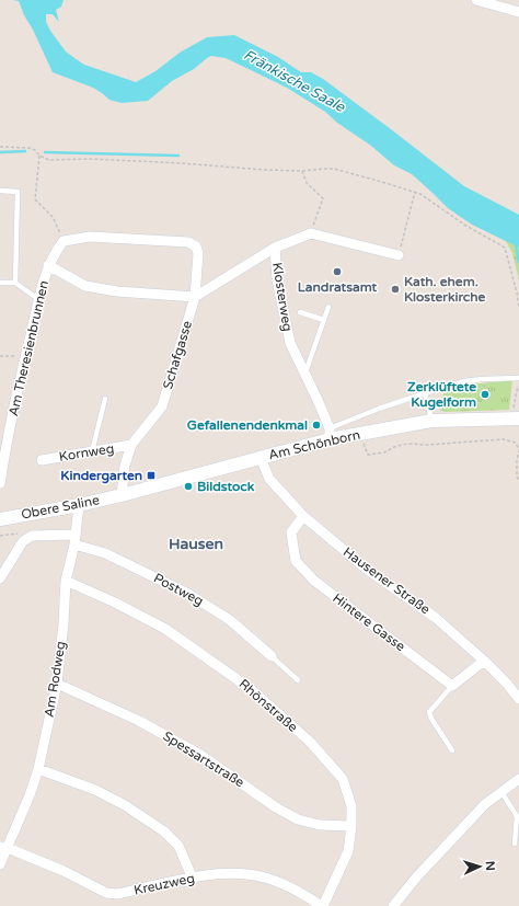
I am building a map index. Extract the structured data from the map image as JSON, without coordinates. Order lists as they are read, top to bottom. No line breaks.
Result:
{"streets":{"main road":["Am Schönborn","Obere Saline"],"street":["Klosterweg","Am Theresienbrunnen","Schafgasse","Kornweg","Hausener Straße","Postweg","Hintere Gasse","Am Rodweg","Rhönstraße","Spessartstraße","Kreuzweg"]},"crossings":[["Klosterweg","Am Schönborn"],["Am Theresienbrunnen","Schafgasse"],["Schafgasse","Am Schönborn"],["Schafgasse","Kornweg"],["Schafgasse","Obere Saline"],["Am Schönborn","Obere Saline"],["Am Schönborn","Hausener Straße"],["Obere Saline","Am Rodweg"],["Hausener Straße","Hintere Gasse"],["Postweg","Am Rodweg"],["Am Rodweg","Rhönstraße"],["Am Rodweg","Spessartstraße"],["Am Rodweg","Kreuzweg"],["Rhönstraße","Spessartstraße"],["Rhönstraße","Kreuzweg"]],"districts":["Hausen"],"water":["Fränkische Saale"],"places":{"other":["Landratsamt","Kath. ehem. Klosterkirche","Zerklüftete Kugelform","Gefallenendenkmal","Bildstock"],"transit":["Kindergarten"]},"north":"right"}
